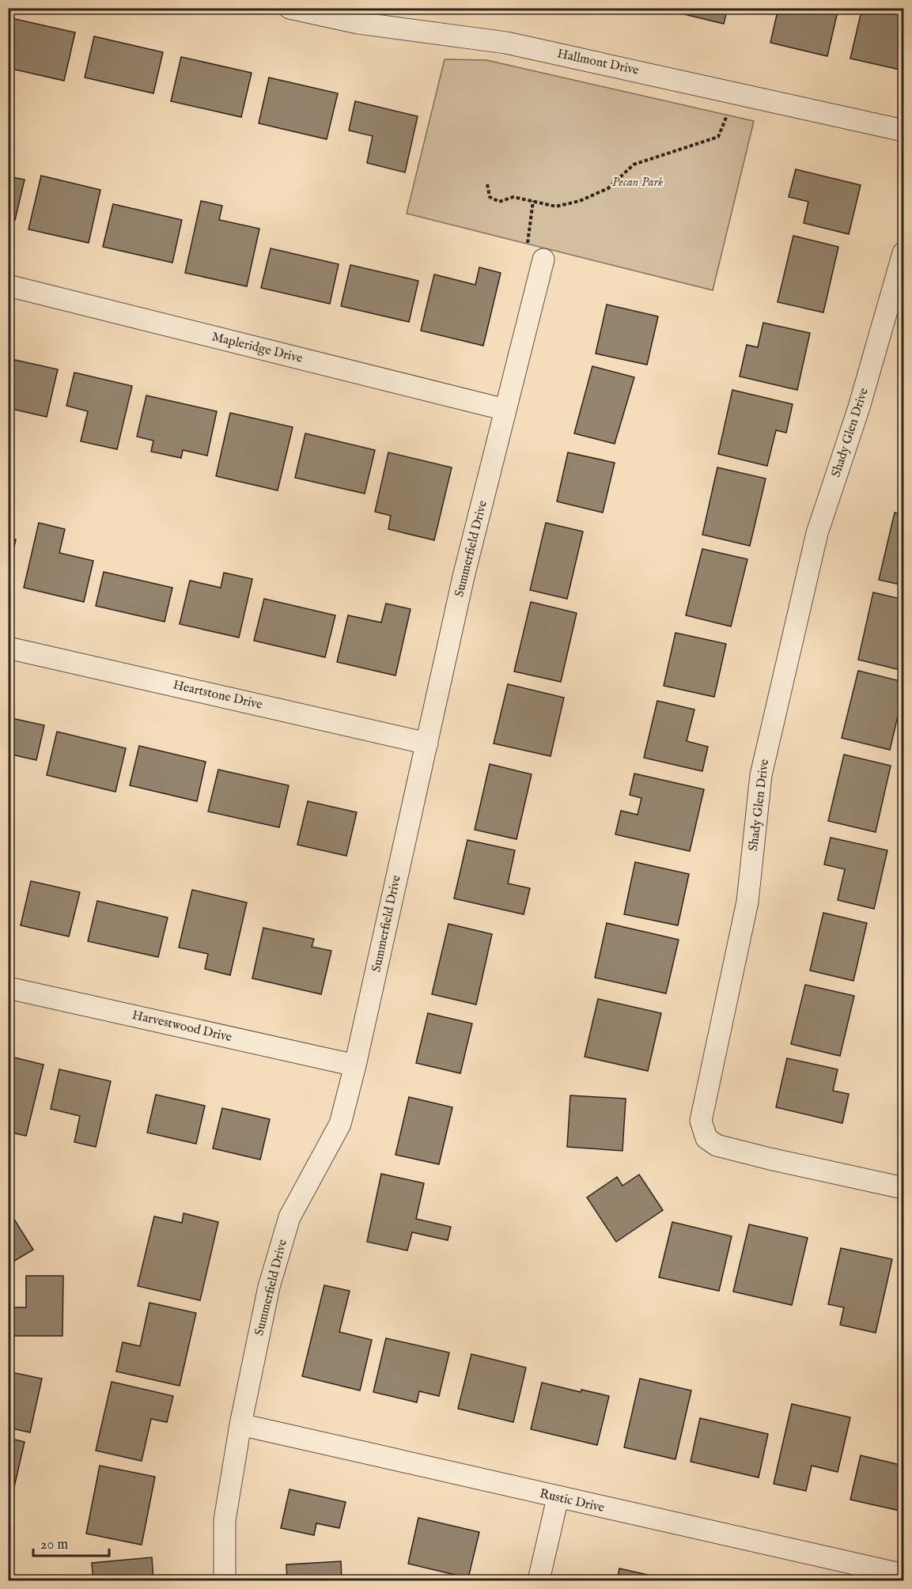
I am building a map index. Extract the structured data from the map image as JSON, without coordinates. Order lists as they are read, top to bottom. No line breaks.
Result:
{"streets":{"street":["Hallmont Drive","Mapleridge Drive","Shady Glen Drive","Summerfield Drive","Heartstone Drive","Harvestwood Drive","Rustic Drive"]},"crossings":[["Mapleridge Drive","Summerfield Drive"],["Summerfield Drive","Heartstone Drive"],["Summerfield Drive","Harvestwood Drive"],["Summerfield Drive","Rustic Drive"]],"parks":["Pecan Park"],"scale_bar":"20 m"}
